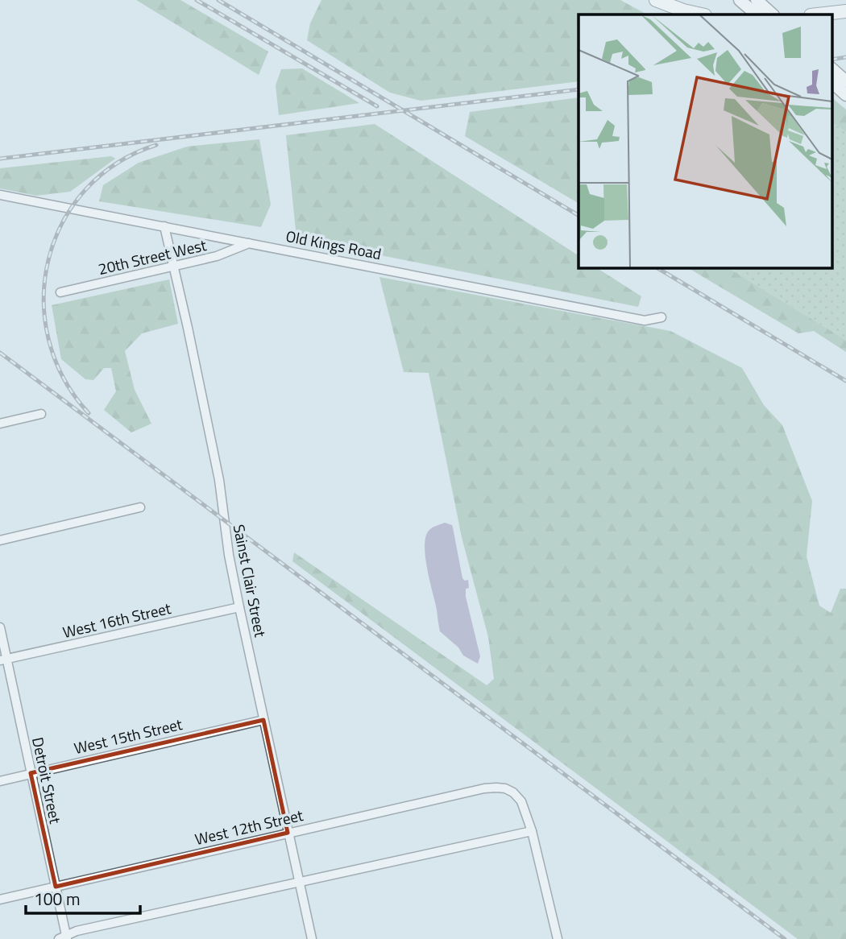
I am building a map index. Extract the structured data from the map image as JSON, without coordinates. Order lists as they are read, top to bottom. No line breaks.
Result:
{"streets":{"street":["Old Kings Road","20th Street West","Sainst Clair Street","West 16th Street","West 15th Street","Detroit Street","West 12th Street"]},"crossings":[["Old Kings Road","20th Street West"],["Old Kings Road","Sainst Clair Street"],["20th Street West","Sainst Clair Street"],["Sainst Clair Street","West 16th Street"],["Sainst Clair Street","West 15th Street"],["Sainst Clair Street","West 12th Street"],["West 16th Street","Detroit Street"],["West 15th Street","Detroit Street"],["Detroit Street","West 12th Street"]],"scale_bar":"100 m"}
